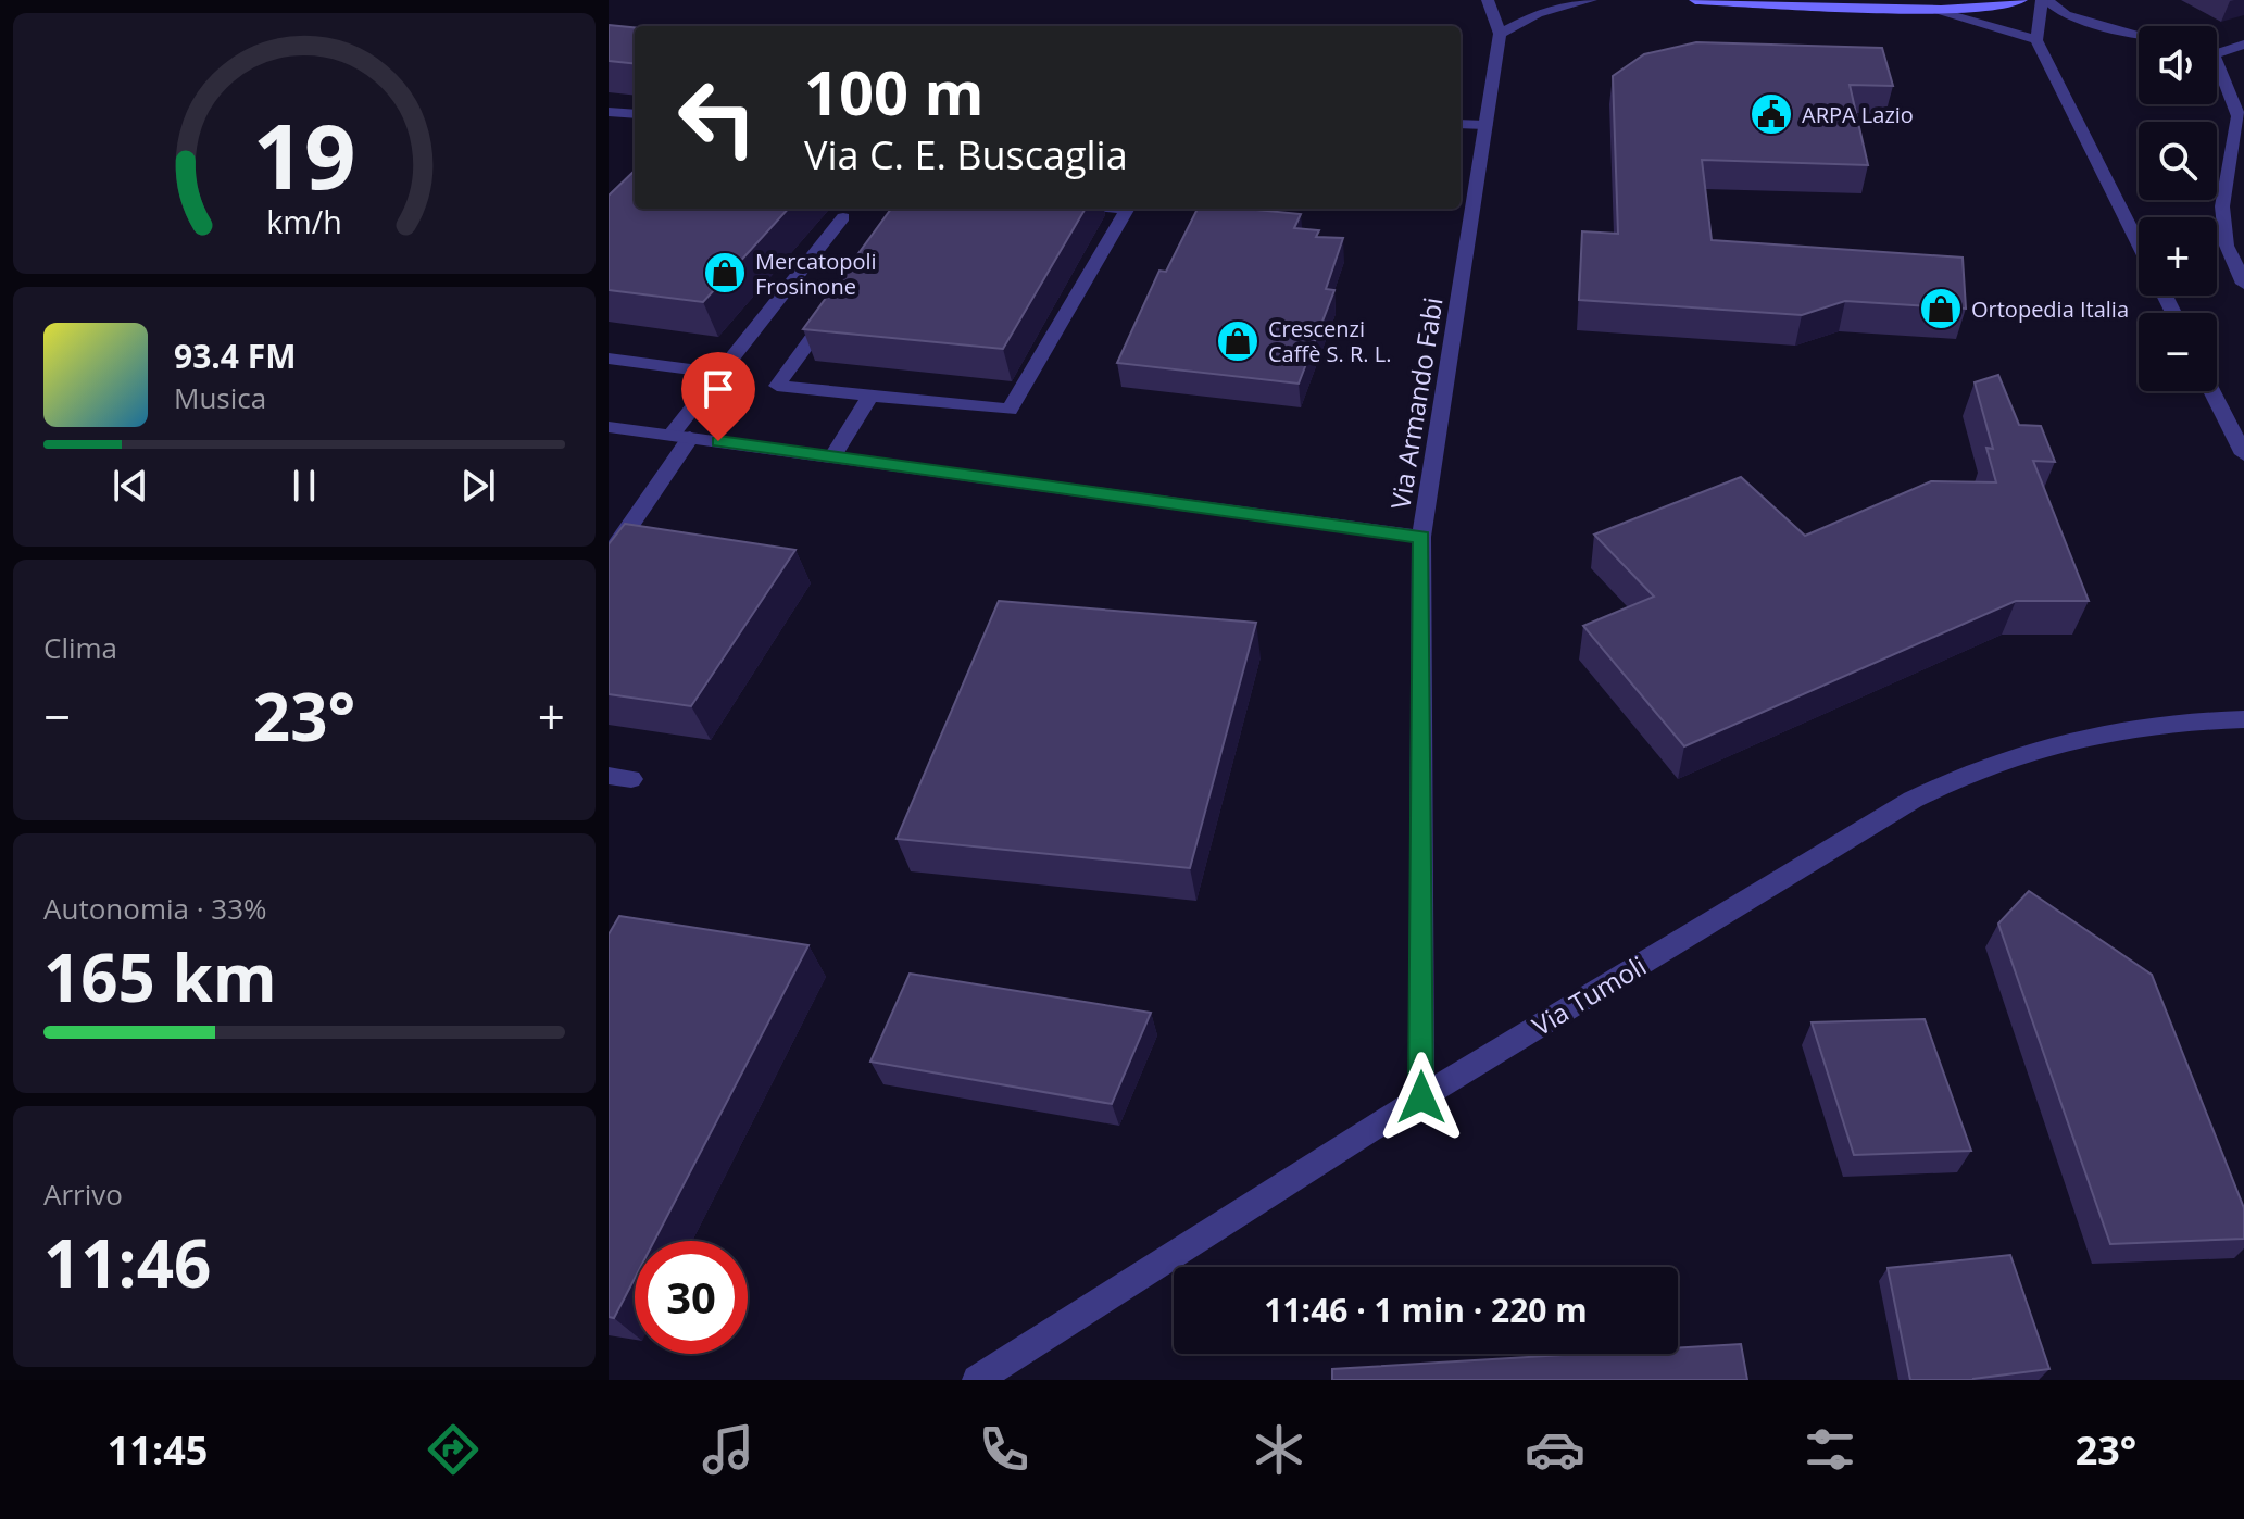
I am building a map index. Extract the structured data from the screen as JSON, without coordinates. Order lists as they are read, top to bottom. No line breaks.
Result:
{"streets":{"street":["Via Armando Fabi","Via Tumoli"]},"crossings":[["Via Armando Fabi","Via Tumoli"]],"places":{"public building":["ARPA Lazio"],"shop":["Mercatopoli Frosinone","Ortopedia Italia","Crescenzi Caffè S. R. L."]},"page":{"map_buttons":["+","−"],"turn":["100 m","Via C. E. Buscaglia"],"song":["93.4 FM","Musica"],"tile":["Clima",["Autonomia · 33%","165 km"],["Arrivo","11:46"]],"heat":["−","23°","+"],"limit":"30","trip":"11:46 · 1 min · 220 m","tabs":["11:45","23°"],"gauge":["19","km/h"]}}
